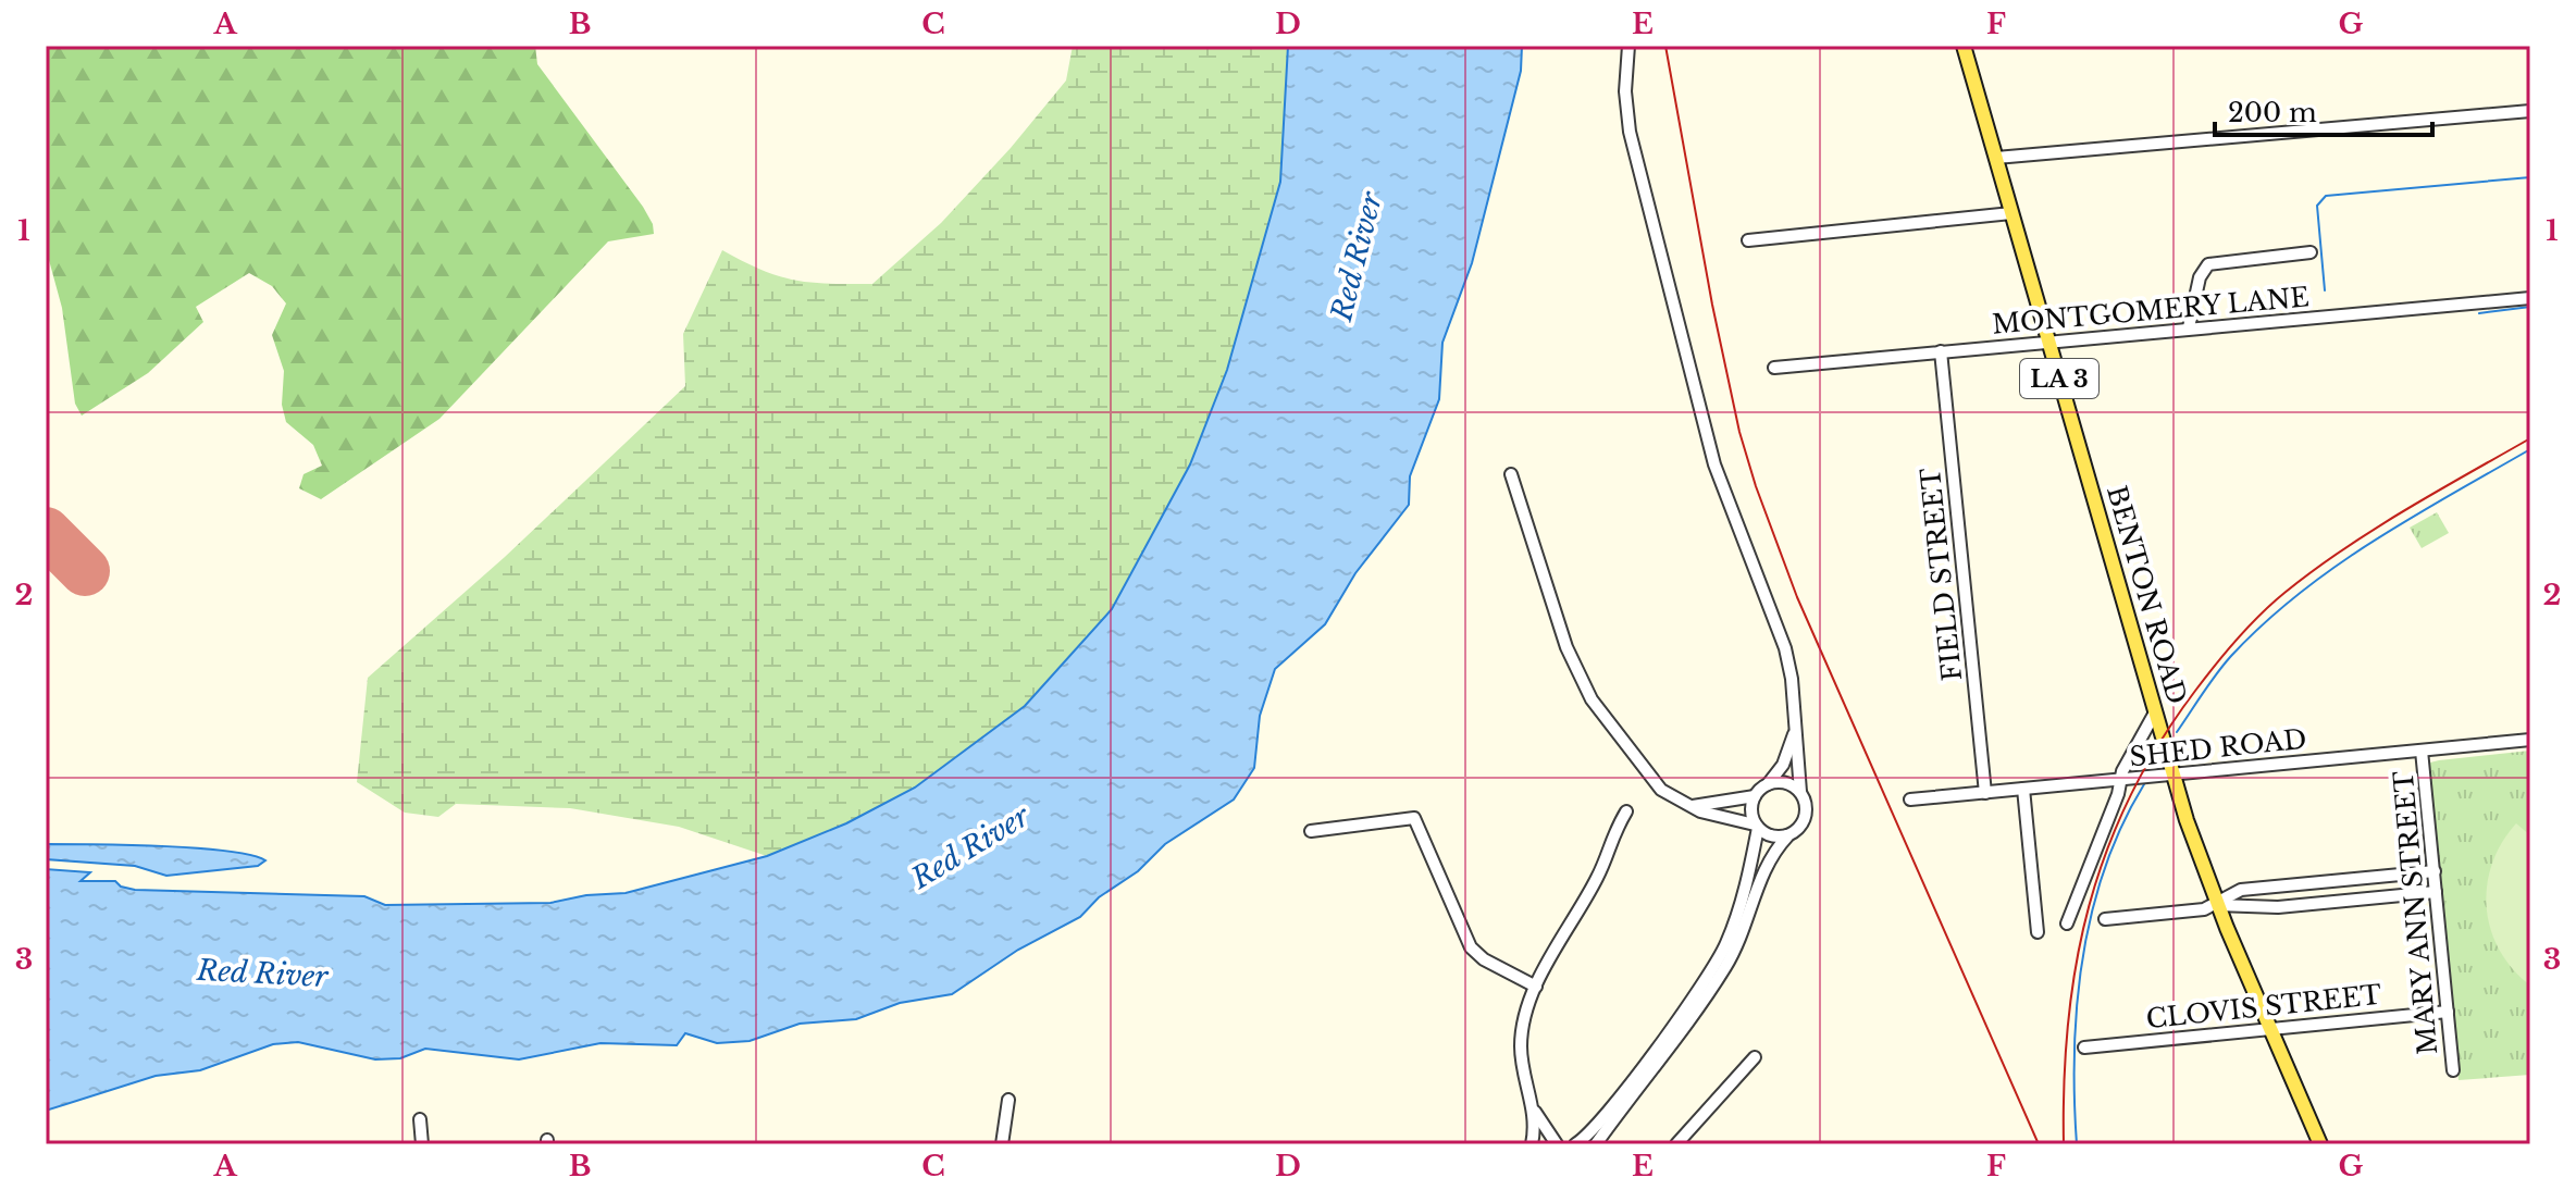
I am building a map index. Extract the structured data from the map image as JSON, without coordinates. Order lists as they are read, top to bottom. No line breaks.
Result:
{"streets":{"main road":["LA 3","BENTON ROAD"],"street":["MONTGOMERY LANE","FIELD STREET","SHED ROAD","MARY ANN STREET","CLOVIS STREET"]},"crossings":[["MONTGOMERY LANE","FIELD STREET"],["MONTGOMERY LANE","BENTON ROAD"],["FIELD STREET","SHED ROAD"],["BENTON ROAD","SHED ROAD"],["BENTON ROAD","CLOVIS STREET"],["SHED ROAD","MARY ANN STREET"],["MARY ANN STREET","CLOVIS STREET"]],"water":["Red River"],"scale_bar":"200 m","grid":{"columns":["A","B","C","D","E","F","G"],"rows":["1","2","3"]}}
